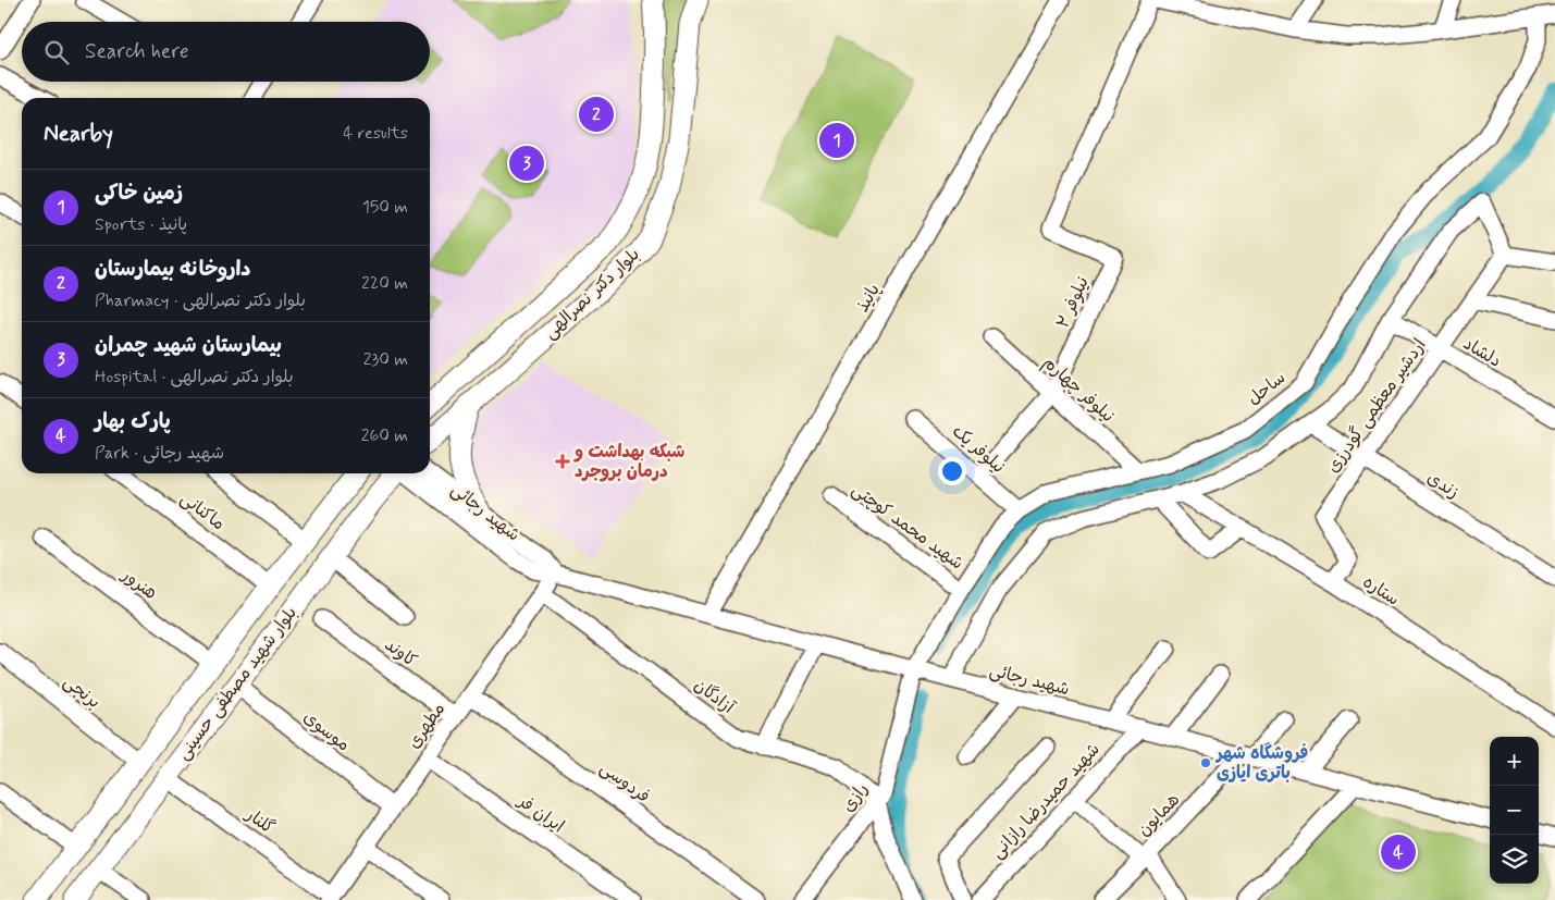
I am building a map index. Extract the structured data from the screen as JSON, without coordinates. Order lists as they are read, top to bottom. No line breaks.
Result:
{"streets":{"main road":["بلوار دکتر نصرالهی","بلوار شهید مصطفی حسینی"],"street":["پانیذ","نیلوفر ۲","دلشاد","ساحل","نیلوفر چهارم","اردشیر معظمی گودرزی","نیلوفر یک","زندی","ماکنانی","شهید رجائی","شهید محمد کوچتی","هنرور","ستاره","کاوند","برنجی","آزادگان","مطهری","موسوی","فردوسی","رازی","شهید حمیدرضا رازانی","ایران فر","همایون","گلنار"]},"crossings":[["پانیذ","شهید رجائی"],["نیلوفر ۲","نیلوفر چهارم"],["نیلوفر ۲","نیلوفر یک"],["دلشاد","اردشیر معظمی گودرزی"],["ساحل","نیلوفر چهارم"],["ساحل","نیلوفر یک"],["ساحل","شهید رجائی"],["ساحل","شهید محمد کوچتی"],["ساحل","رازی"],["اردشیر معظمی گودرزی","زندی"],["اردشیر معظمی گودرزی","ستاره"],["ماکنانی","بلوار شهید مصطفی حسینی"],["شهید رجائی","مطهری"],["شهید رجائی","رازی"],["شهید رجائی","شهید حمیدرضا رازانی"],["شهید رجائی","همایون"],["هنرور","بلوار شهید مصطفی حسینی"],["کاوند","مطهری"],["بلوار شهید مصطفی حسینی","برنجی"],["بلوار شهید مصطفی حسینی","موسوی"],["بلوار شهید مصطفی حسینی","گلنار"],["آزادگان","مطهری"],["آزادگان","رازی"],["مطهری","موسوی"],["مطهری","فردوسی"],["مطهری","ایران فر"],["مطهری","گلنار"]],"places":{"health":["شبکه بهداشت و درمان بروجرد"],"other":["فروشگاه شهر باتری ایازی"]},"page":{"search":"Search here","pins":["2","1","3","4"],"heading":["Nearby","4 results"],"list":[{"mark":"1","name":"زمین خاکی","note":"Sports · پانیذ","value":"150 m"},{"mark":"2","name":"داروخانه بیمارستان","note":"Pharmacy · بلوار دکتر نصرالهی","value":"220 m"},{"mark":"3","name":"بیمارستان شهید چمران","note":"Hospital · بلوار دکتر نصرالهی","value":"230 m"},{"mark":"4","name":"پارک بهار","note":"Park · شهید رجائی","value":"260 m"}],"map_buttons":["+","−"]}}
